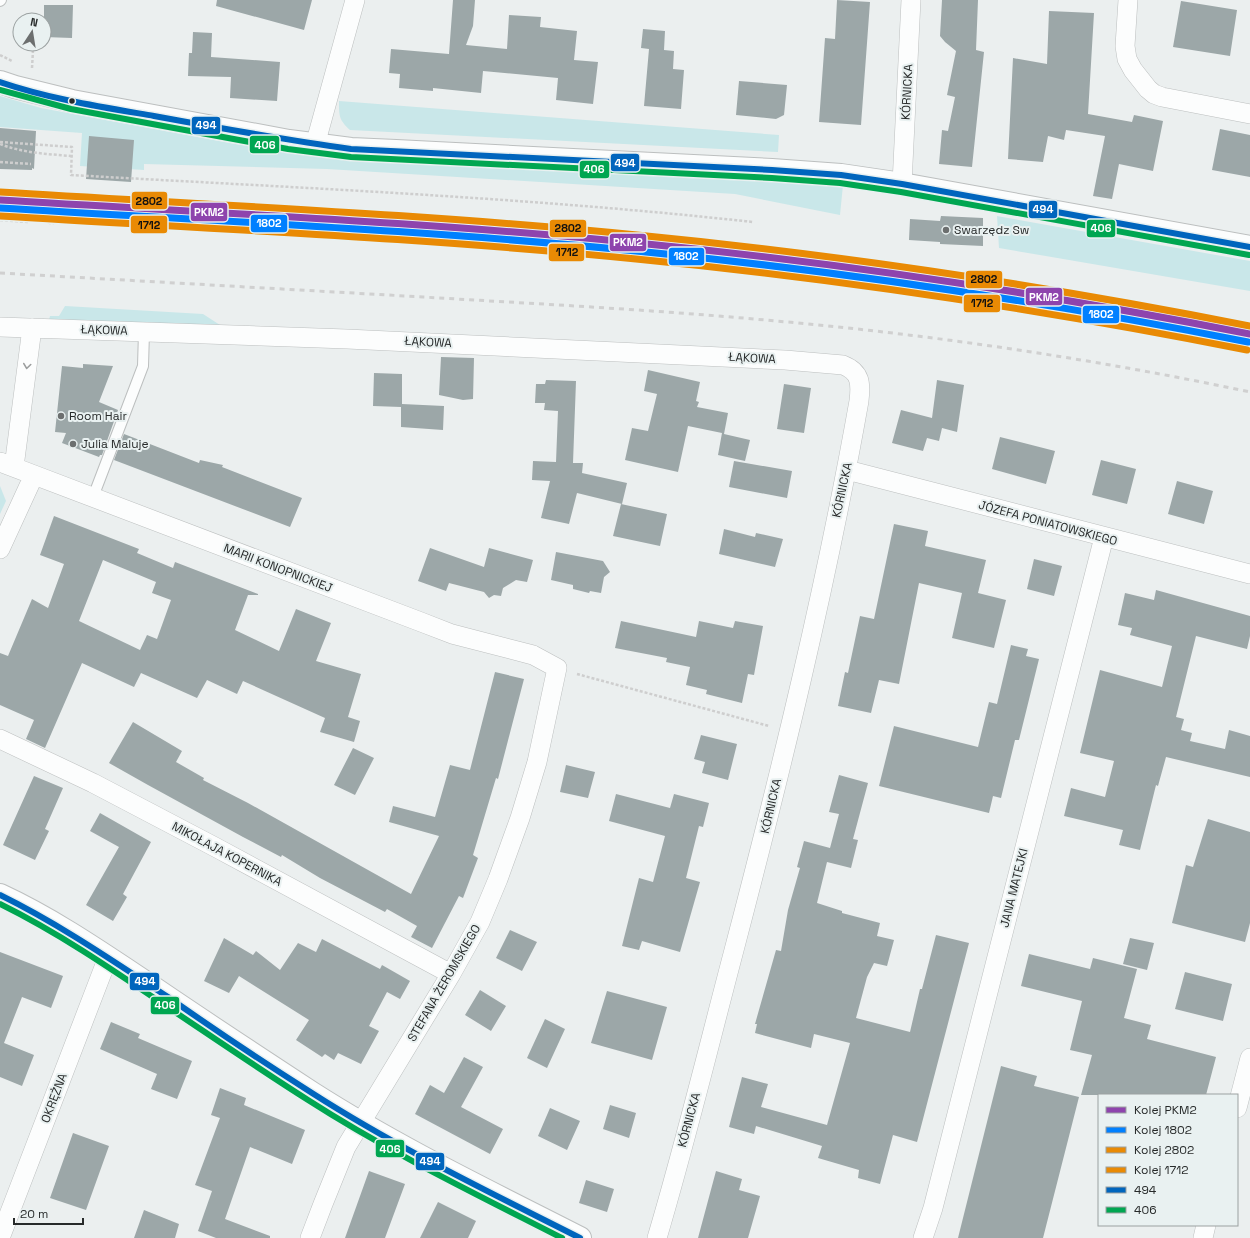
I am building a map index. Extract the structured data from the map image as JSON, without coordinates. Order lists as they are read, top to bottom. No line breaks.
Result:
{"streets":{"street":["KÓRNICKA","ŁĄKOWA","JÓZEFA PONIATOWSKIEGO","MARII KONOPNICKIEJ","MIKOŁAJA KOPERNIKA","JANA MATEJKI","STEFANA ŻEROMSKIEGO","OKRĘŻNA"]},"crossings":[["KÓRNICKA","ŁĄKOWA"],["KÓRNICKA","JÓZEFA PONIATOWSKIEGO"],["JÓZEFA PONIATOWSKIEGO","JANA MATEJKI"],["MARII KONOPNICKIEJ","STEFANA ŻEROMSKIEGO"],["MIKOŁAJA KOPERNIKA","STEFANA ŻEROMSKIEGO"]],"places":["Swarzędz Sw","Room Hair","Julia Maluje"],"lines":["transit line 494","transit line 406","rail line 2802","rail line PKM2","rail line 1802","rail line 1712"],"legend":["Kolej PKM2","Kolej 1802","Kolej 2802","Kolej 1712","494","406"],"scale_bar":"20 m","north":"top"}
